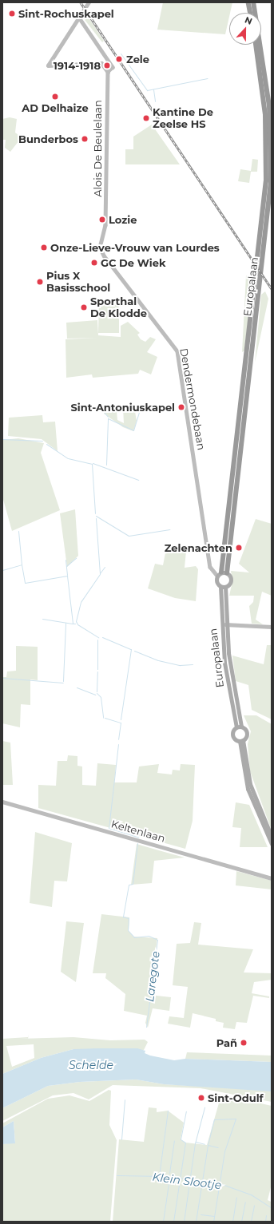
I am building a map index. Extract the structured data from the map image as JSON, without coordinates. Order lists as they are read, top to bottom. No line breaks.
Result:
{"streets":{"highway":["Europalaan"],"street":["Alois De Beulelaan","Dendermondebaan","Keltenlaan"]},"crossings":[["Alois De Beulelaan","Dendermondebaan"],["Europalaan","Dendermondebaan"]],"water":["Laregote","Schelde","Klein Slootje"],"places":["Sint-Rochuskapel","Zele","1914-1918","AD Delhaize","Kantine De Zeelse HS","Bunderbos","Lozie","Onze-Lieve-Vrouw van Lourdes","GC De Wiek","Pius X Basisschool","Sporthal De Klodde","Sint-Antoniuskapel","Zelenachten","Pañ","Sint-Odulf"],"north":"top"}
